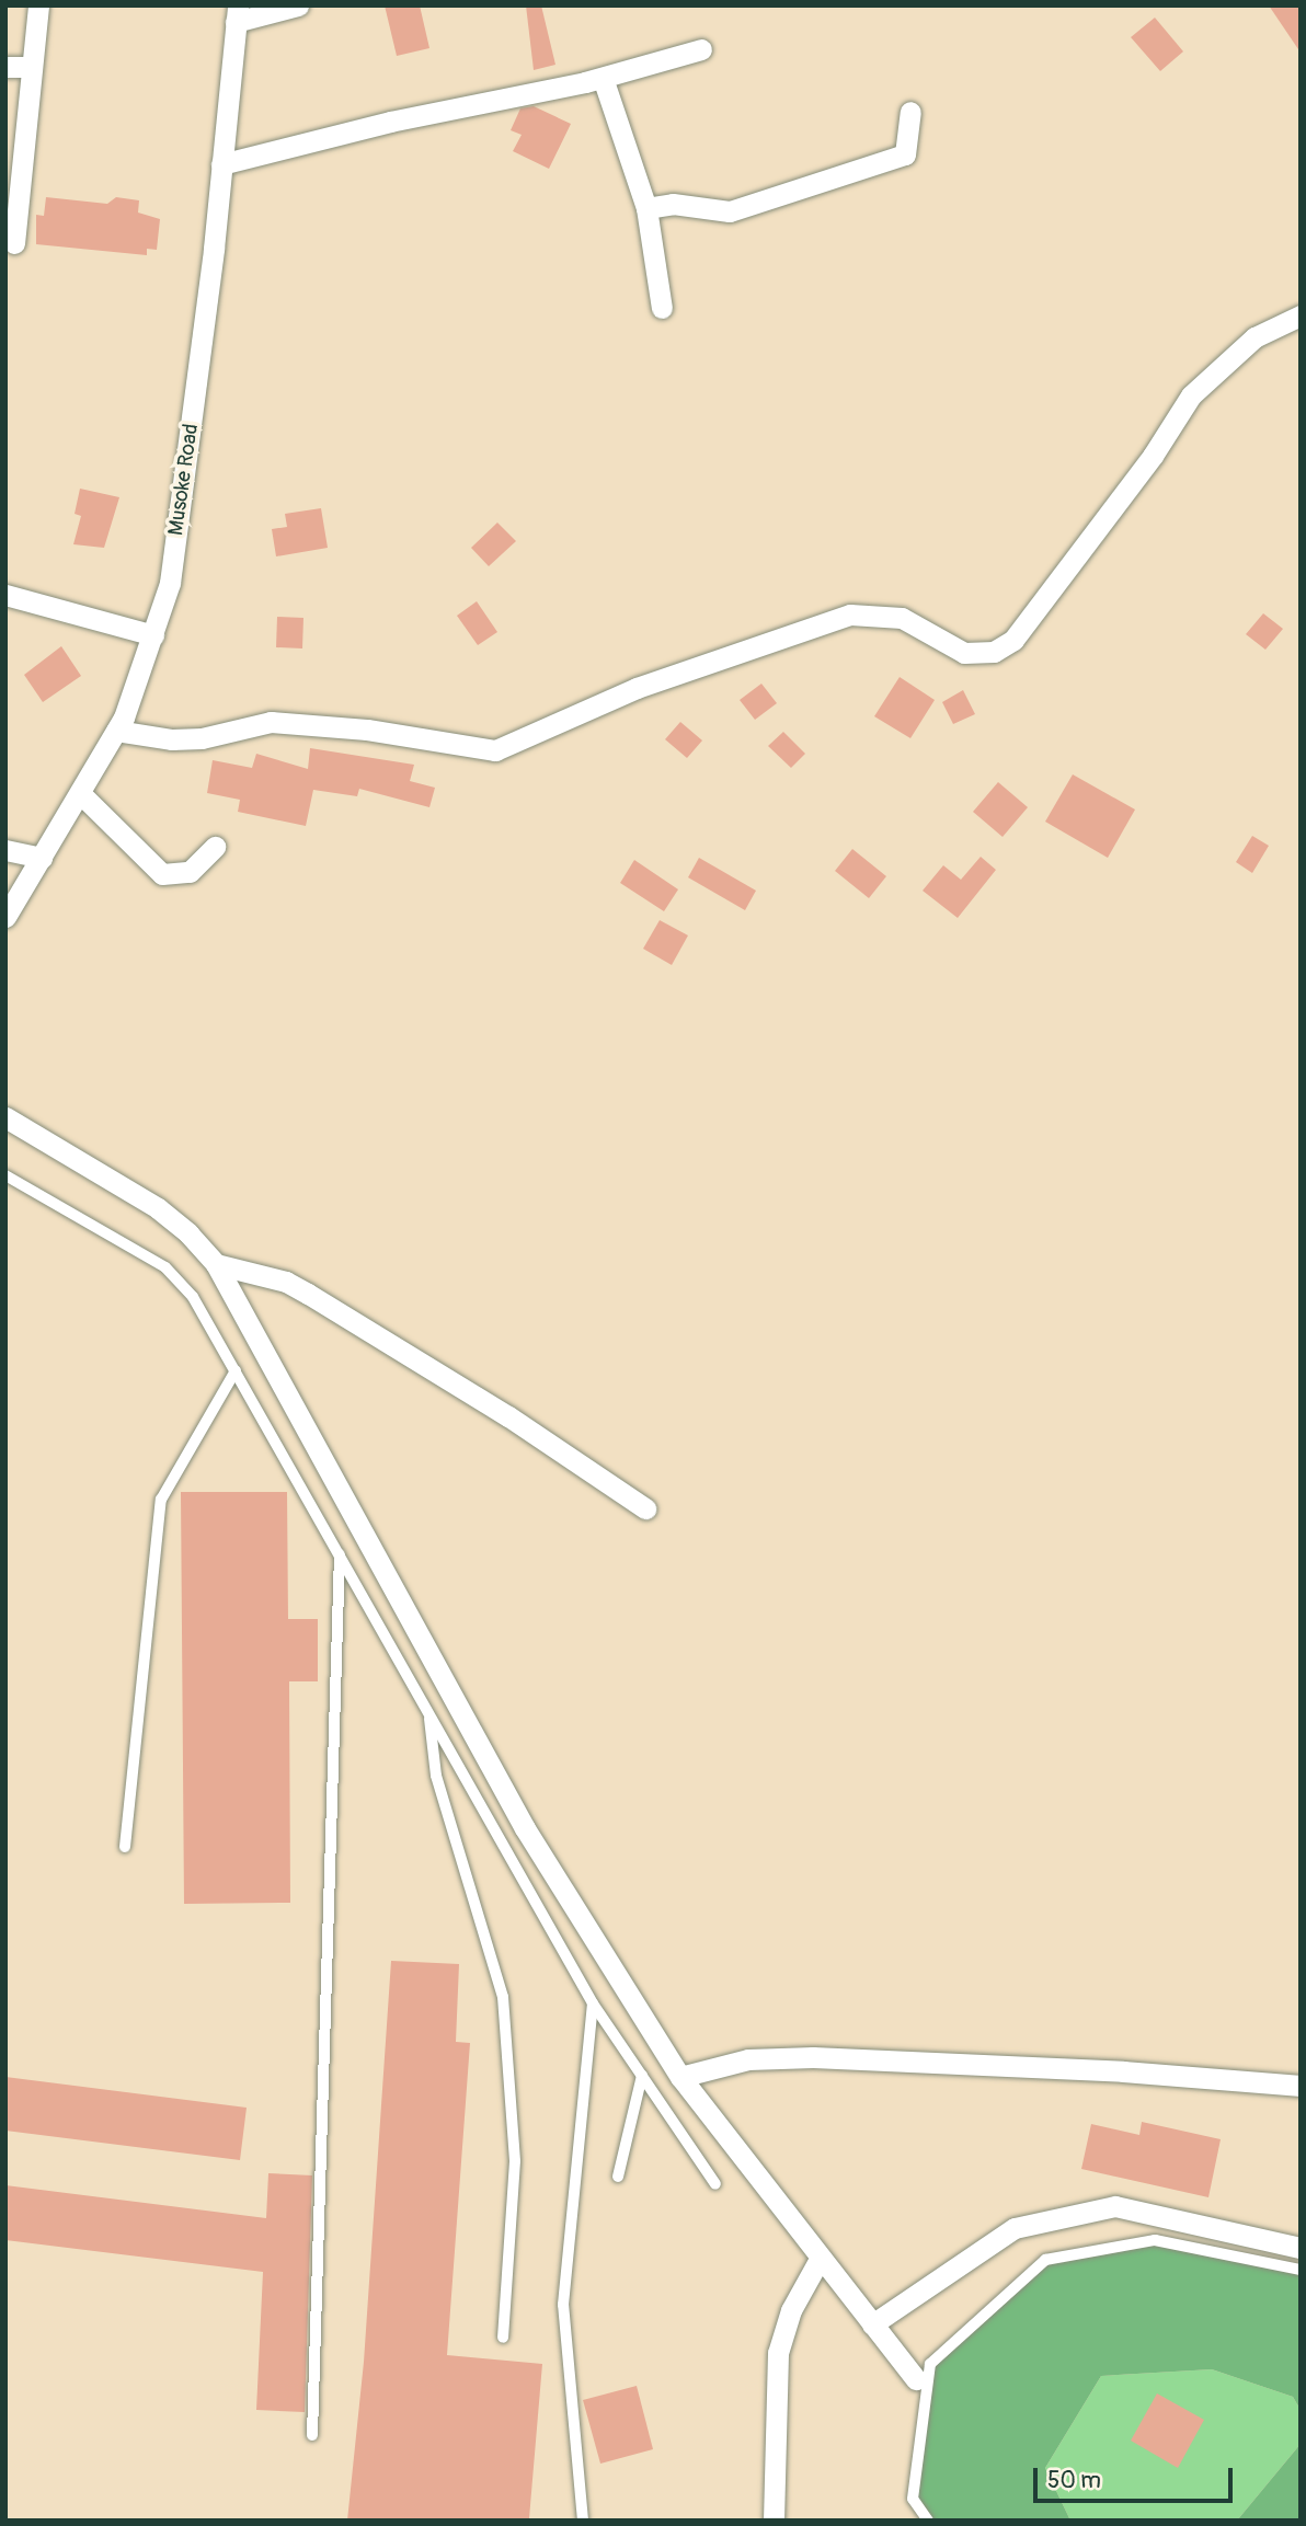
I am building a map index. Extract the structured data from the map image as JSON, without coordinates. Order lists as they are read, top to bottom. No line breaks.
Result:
{"streets":{"street":["Musoke Road"]},"scale_bar":"50 m"}
